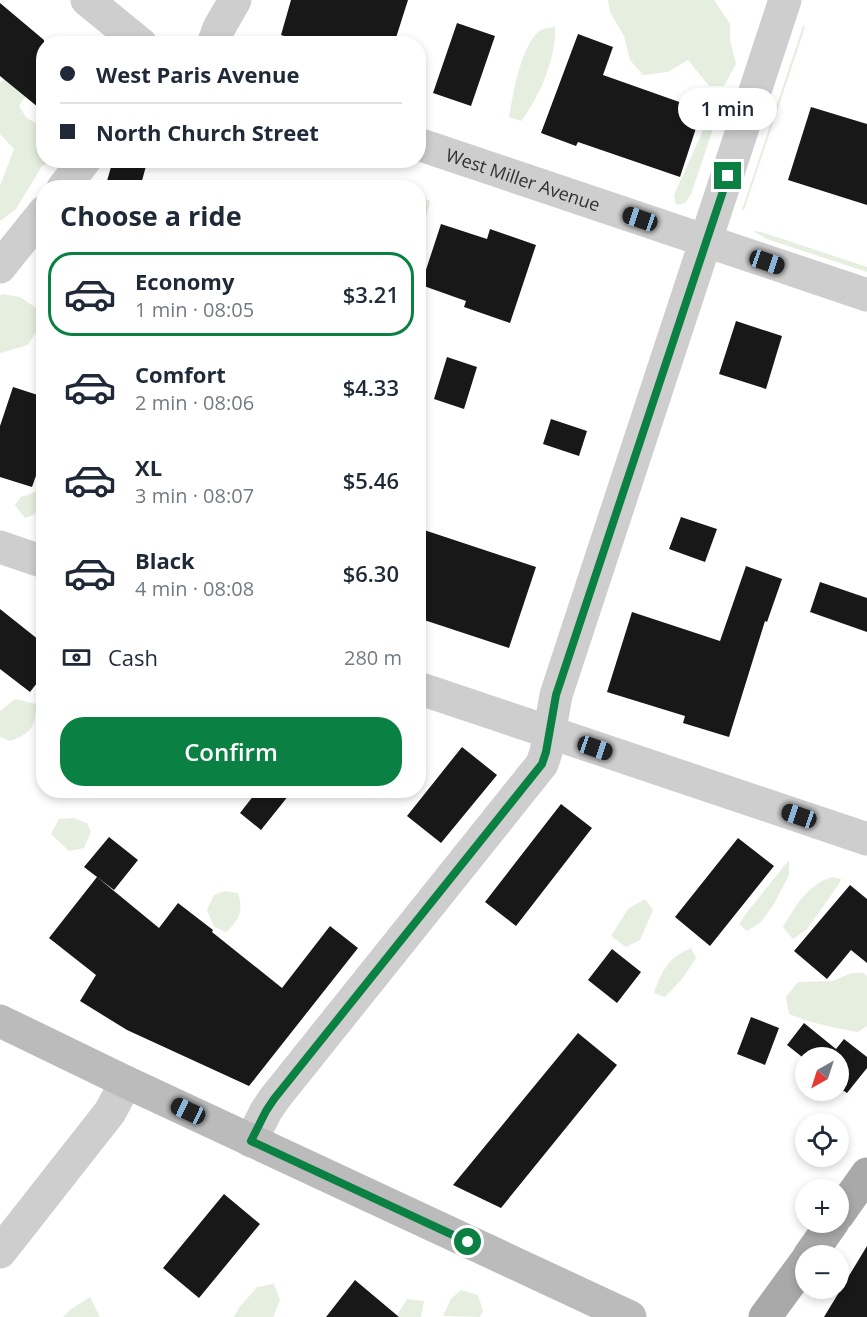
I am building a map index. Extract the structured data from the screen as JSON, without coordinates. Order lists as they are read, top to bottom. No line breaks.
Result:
{"streets":{"street":["West Miller Avenue"]},"north":"bottom left","page":{"banner":["West Paris Avenue","North Church Street"],"bubble":"1 min","heading":"Choose a ride","list":[{"name":"Economy","note":"1 min · 08:05","value":"$3.21"},{"name":"Comfort","note":"2 min · 08:06","value":"$4.33"},{"name":"XL","note":"3 min · 08:07","value":"$5.46"},{"name":"Black","note":"4 min · 08:08","value":"$6.30"}],"pay":["Cash","280 m"],"buttons":"Confirm","map_buttons":["+","−"]}}
